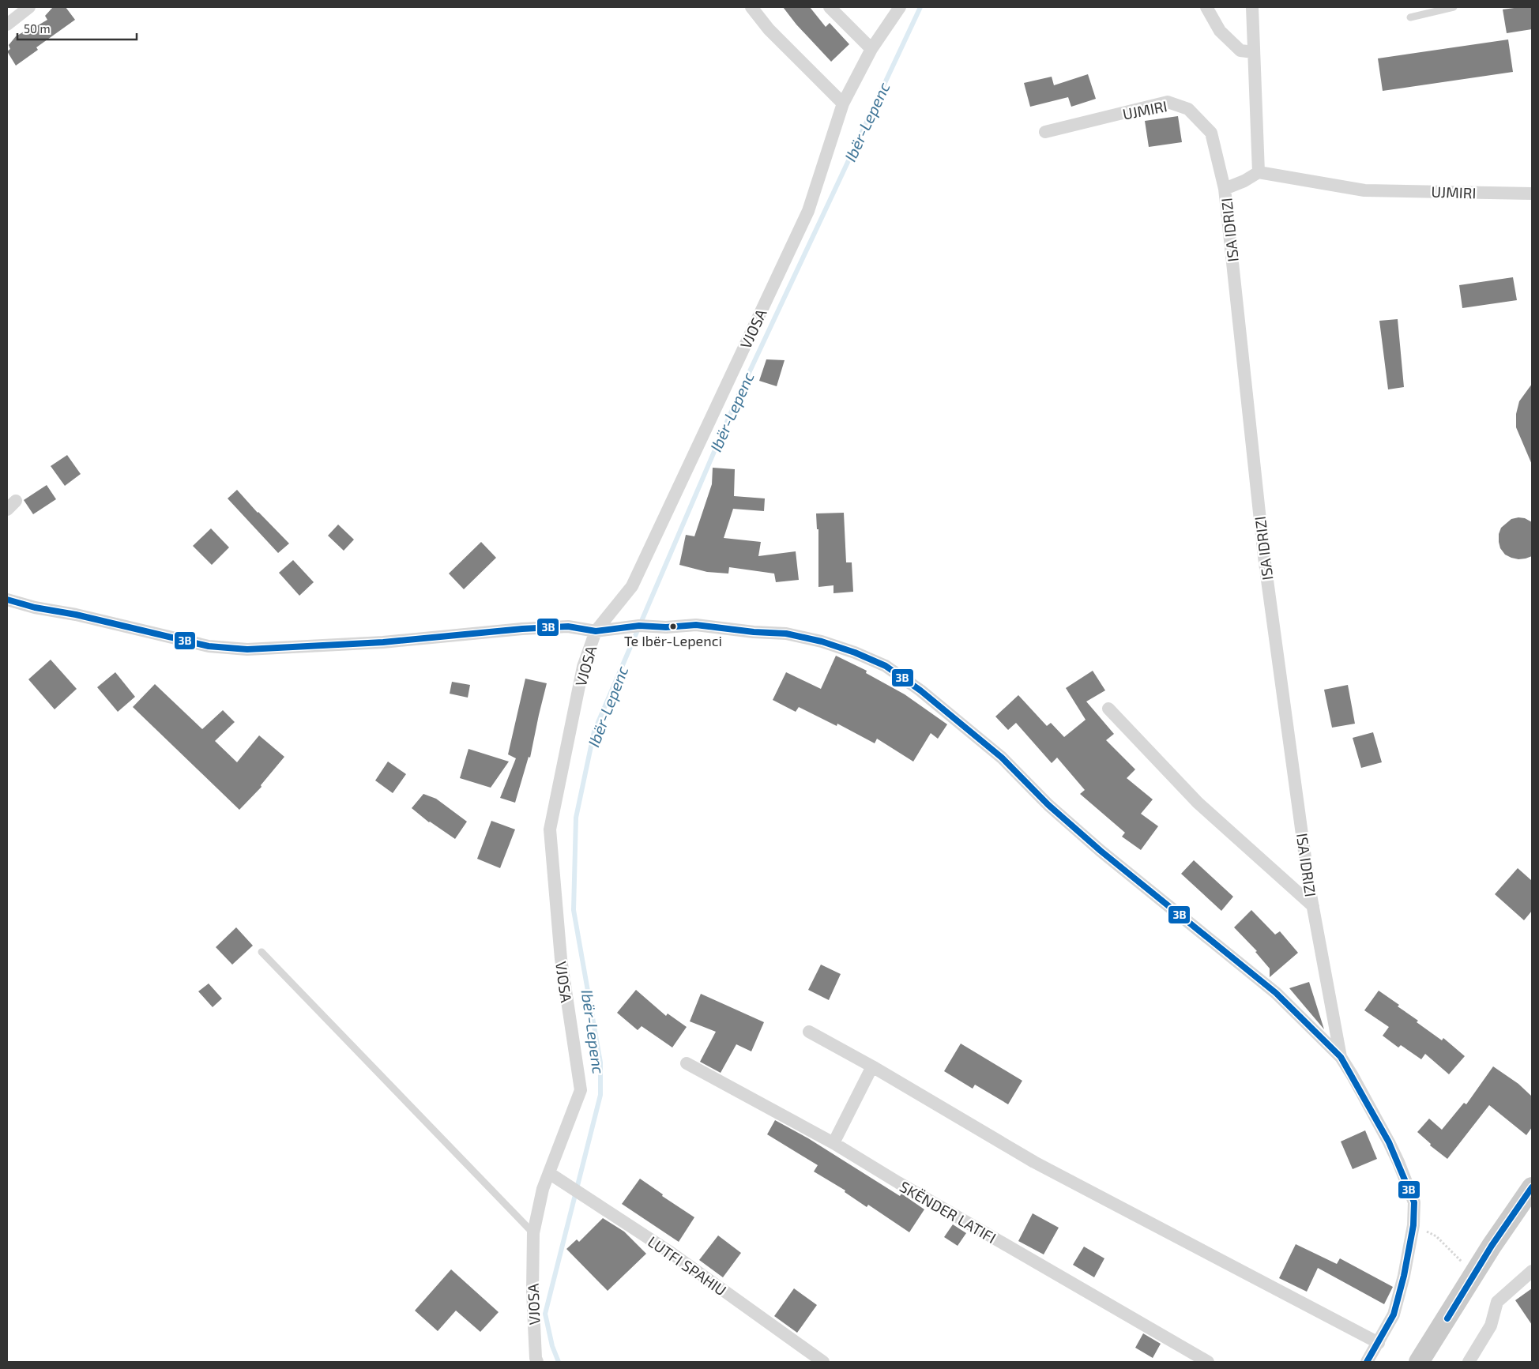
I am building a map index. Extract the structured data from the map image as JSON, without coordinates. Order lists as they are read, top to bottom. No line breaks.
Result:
{"streets":{"street":["UJMIRI","ISA IDRIZI","VJOSA","SKËNDER LATIFI","LUTFI SPAHIU"]},"crossings":[["UJMIRI","ISA IDRIZI"],["VJOSA","LUTFI SPAHIU"]],"water":["Ibër-Lepenc"],"places":["Te Ibër-Lepenci"],"lines":["transit line 3B"],"scale_bar":"50 m"}
